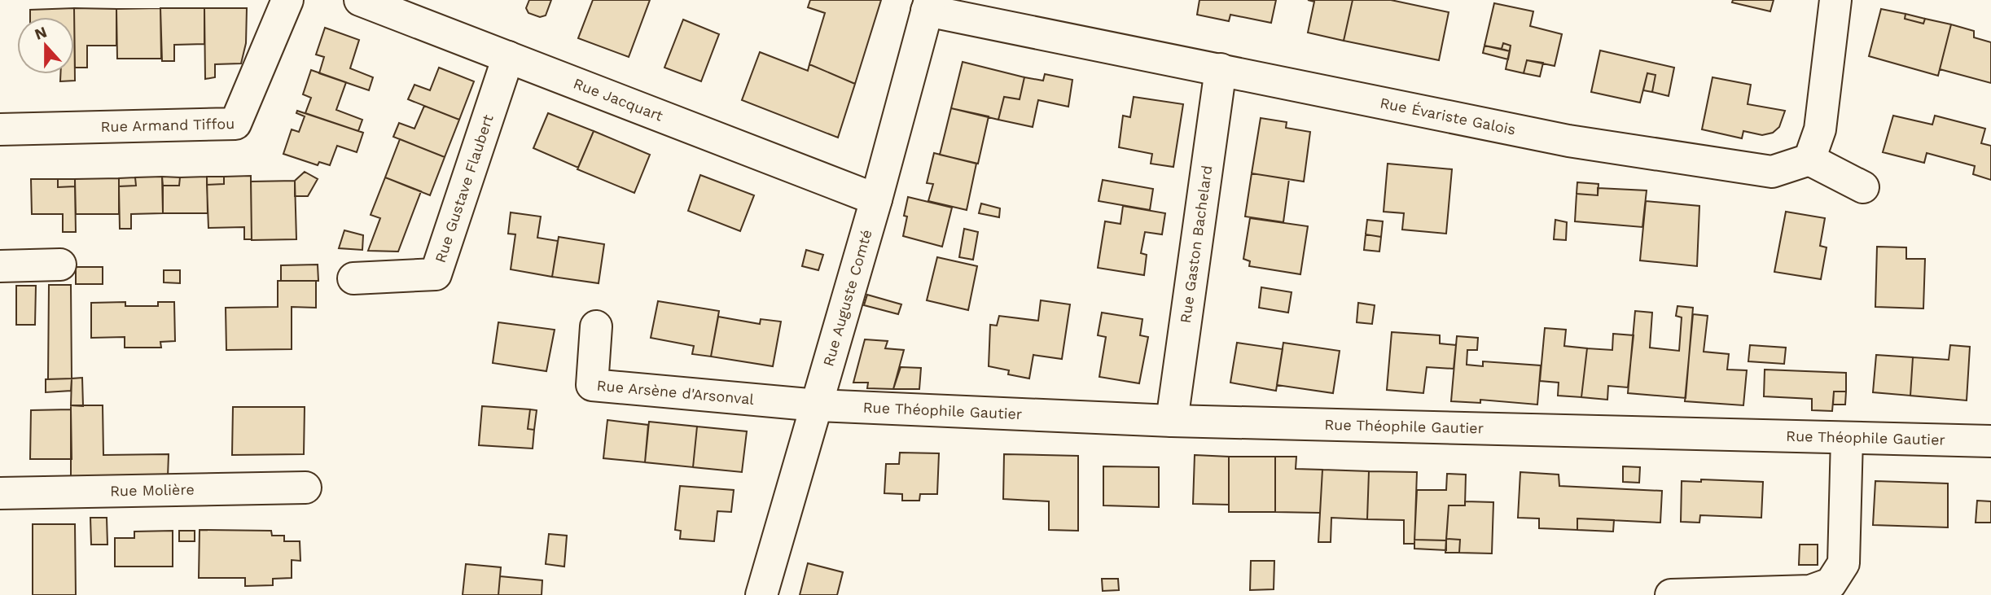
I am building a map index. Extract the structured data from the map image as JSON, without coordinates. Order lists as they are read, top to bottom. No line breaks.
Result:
{"streets":{"street":["Rue Jacquart","Rue Évariste Galois","Rue Armand Tiffou","Rue Gustave Flaubert","Rue Gaston Bachelard","Rue Auguste Comté","Rue Arsène d'Arsonval","Rue Théophile Gautier","Rue Molière"]},"crossings":[["Rue Jacquart","Rue Gustave Flaubert"],["Rue Jacquart","Rue Auguste Comté"],["Rue Évariste Galois","Rue Gaston Bachelard"],["Rue Évariste Galois","Rue Auguste Comté"],["Rue Gaston Bachelard","Rue Théophile Gautier"],["Rue Auguste Comté","Rue Arsène d'Arsonval"],["Rue Auguste Comté","Rue Théophile Gautier"],["Rue Arsène d'Arsonval","Rue Théophile Gautier"]],"north":"top"}
